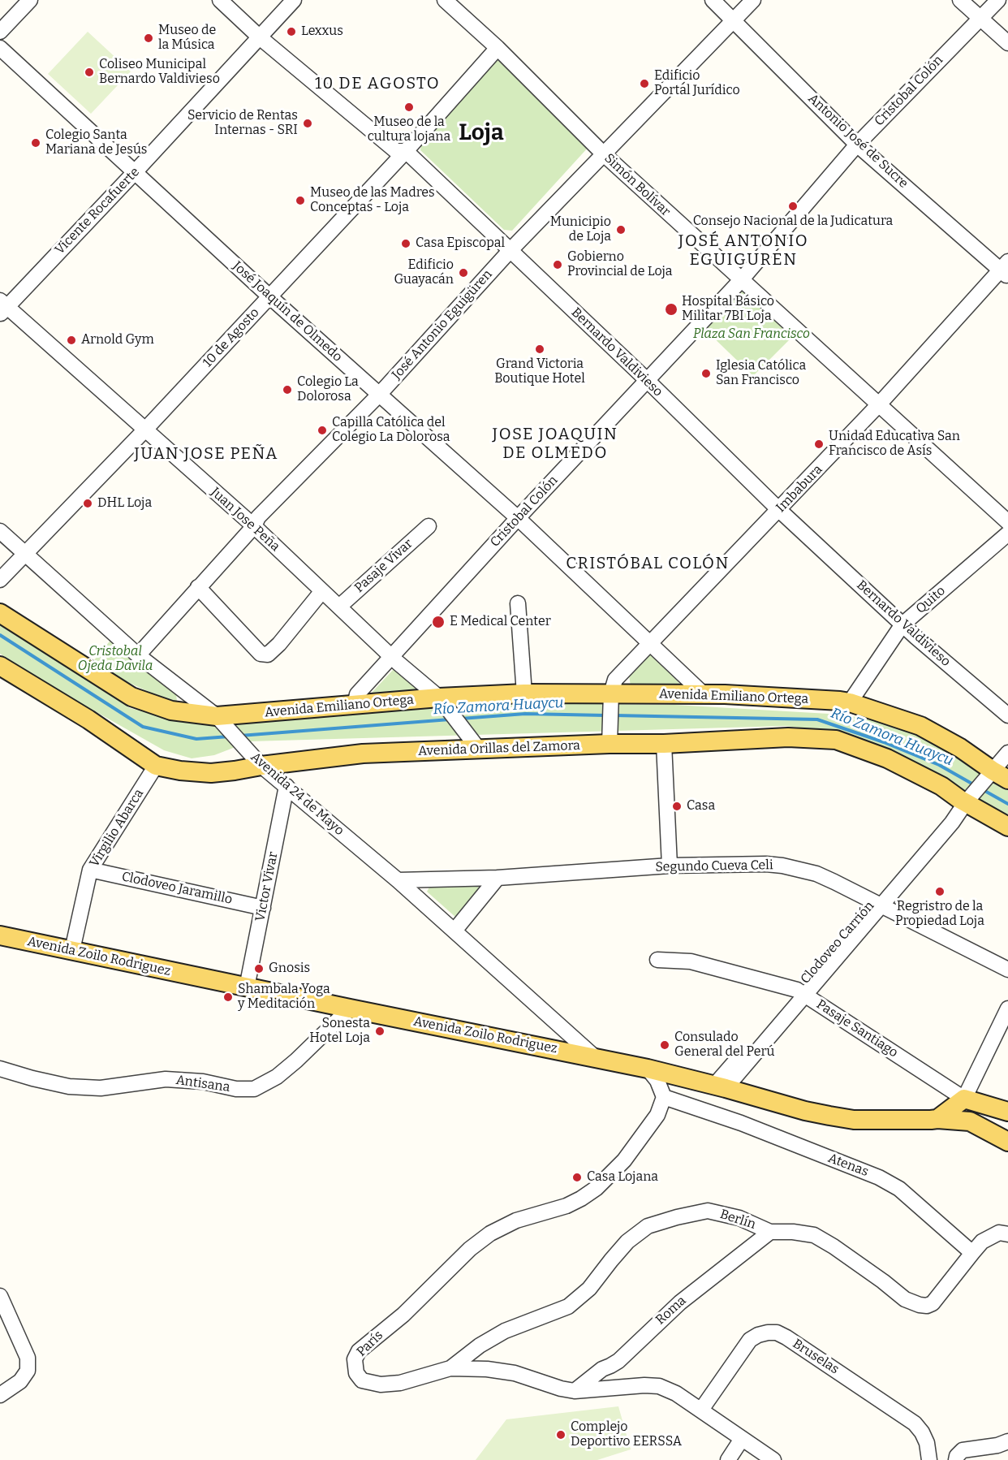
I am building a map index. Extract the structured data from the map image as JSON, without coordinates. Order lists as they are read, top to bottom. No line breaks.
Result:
{"streets":{"main road":["Avenida Emiliano Ortega","Avenida Orillas del Zamora","Avenida Zoilo Rodriguez"],"street":["Cristobal Colón","Antonio José de Sucre","Simón Bolívar","Vicente Rocafuerte","José Joaquín de Olmedo","José Antonio Eguigüren","10 de Agosto","Bernardo Valdivieso","Imbabura","Juan Jose Peña","Pasaje Vivar","Quito","Avenida 24 de Mayo","Virgilio Abarca","Segundo Cueva Celi","Victor Vivar","Clodoveo Jaramillo","Clodoveo Carrión","Pasaje Santiago","Antisana","Atenas","Berlín","Roma","París","Bruselas"]},"crossings":[["Cristobal Colón","Antonio José de Sucre"],["Cristobal Colón","Simón Bolívar"],["Cristobal Colón","José Joaquín de Olmedo"],["Cristobal Colón","Bernardo Valdivieso"],["Cristobal Colón","Juan Jose Peña"],["Cristobal Colón","Avenida Emiliano Ortega"],["Antonio José de Sucre","José Antonio Eguigüren"],["Antonio José de Sucre","Imbabura"],["Simón Bolívar","José Antonio Eguigüren"],["Simón Bolívar","10 de Agosto"],["Simón Bolívar","Imbabura"],["Vicente Rocafuerte","José Joaquín de Olmedo"],["Vicente Rocafuerte","Bernardo Valdivieso"],["Vicente Rocafuerte","Juan Jose Peña"],["José Joaquín de Olmedo","José Antonio Eguigüren"],["José Joaquín de Olmedo","10 de Agosto"],["José Joaquín de Olmedo","Imbabura"],["José Joaquín de Olmedo","Avenida Emiliano Ortega"],["José Antonio Eguigüren","Bernardo Valdivieso"],["José Antonio Eguigüren","Juan Jose Peña"],["José Antonio Eguigüren","Avenida 24 de Mayo"],["10 de Agosto","Bernardo Valdivieso"],["10 de Agosto","Juan Jose Peña"],["10 de Agosto","Avenida 24 de Mayo"],["Bernardo Valdivieso","Imbabura"],["Bernardo Valdivieso","Quito"],["Imbabura","Avenida Emiliano Ortega"],["Juan Jose Peña","Pasaje Vivar"],["Juan Jose Peña","Avenida Emiliano Ortega"],["Juan Jose Peña","Avenida Orillas del Zamora"],["Quito","Avenida Emiliano Ortega"],["Avenida Emiliano Ortega","Avenida 24 de Mayo"],["Avenida Emiliano Ortega","Clodoveo Carrión"],["Avenida Orillas del Zamora","Avenida 24 de Mayo"],["Avenida Orillas del Zamora","Virgilio Abarca"],["Avenida Orillas del Zamora","Clodoveo Carrión"],["Avenida 24 de Mayo","Segundo Cueva Celi"],["Avenida 24 de Mayo","Victor Vivar"],["Avenida 24 de Mayo","Avenida Zoilo Rodriguez"],["Virgilio Abarca","Clodoveo Jaramillo"],["Virgilio Abarca","Avenida Zoilo Rodriguez"],["Segundo Cueva Celi","Clodoveo Carrión"],["Victor Vivar","Clodoveo Jaramillo"],["Victor Vivar","Avenida Zoilo Rodriguez"],["Clodoveo Carrión","Avenida Zoilo Rodriguez"],["Clodoveo Carrión","Pasaje Santiago"],["Avenida Zoilo Rodriguez","Antisana"],["Atenas","Berlín"],["Atenas","París"],["Berlín","Roma"],["Berlín","París"],["Roma","París"],["París","Bruselas"]],"districts":["10 DE AGOSTO","Loja","JOSÉ ANTONIO EGUIGUREN","JOSE JOAQUIN DE OLMEDO","JUAN JOSE PEÑA","CRISTÓBAL COLÓN"],"water":["Río Zamora Huaycu"],"parks":["Plaza San Francisco","Cristobal Ojeda Davila"],"places":["Lexxus","Museo de la Música","Coliseo Municipal Bernardo Valdivieso","Edificio Portal Jurídico","Museo de la cultura lojana","Servicio de Rentas Internas - SRI","Colegio Santa Mariana de Jesús","Museo de las Madres Conceptas - Loja","Consejo Nacional de la Judicatura","Municipio de Loja","Casa Episcopal","Gobierno Provincial de Loja","Edificio Guayacán","Hospital Básico Militar 7BI Loja","Arnold Gym","Grand Victoria Boutique Hotel","Iglesia Católica San Francisco","Colegio La Dolorosa","Capilla Católica del Colegio La Dolorosa","Unidad Educativa San Francisco de Asís","DHL Loja","E Medical Center","Casa","Regristro de la Propiedad Loja","Gnosis","Shambala Yoga y Meditación","Sonesta Hotel Loja","Consulado General del Perú","Casa Lojana","Complejo Deportivo EERSSA"]}
